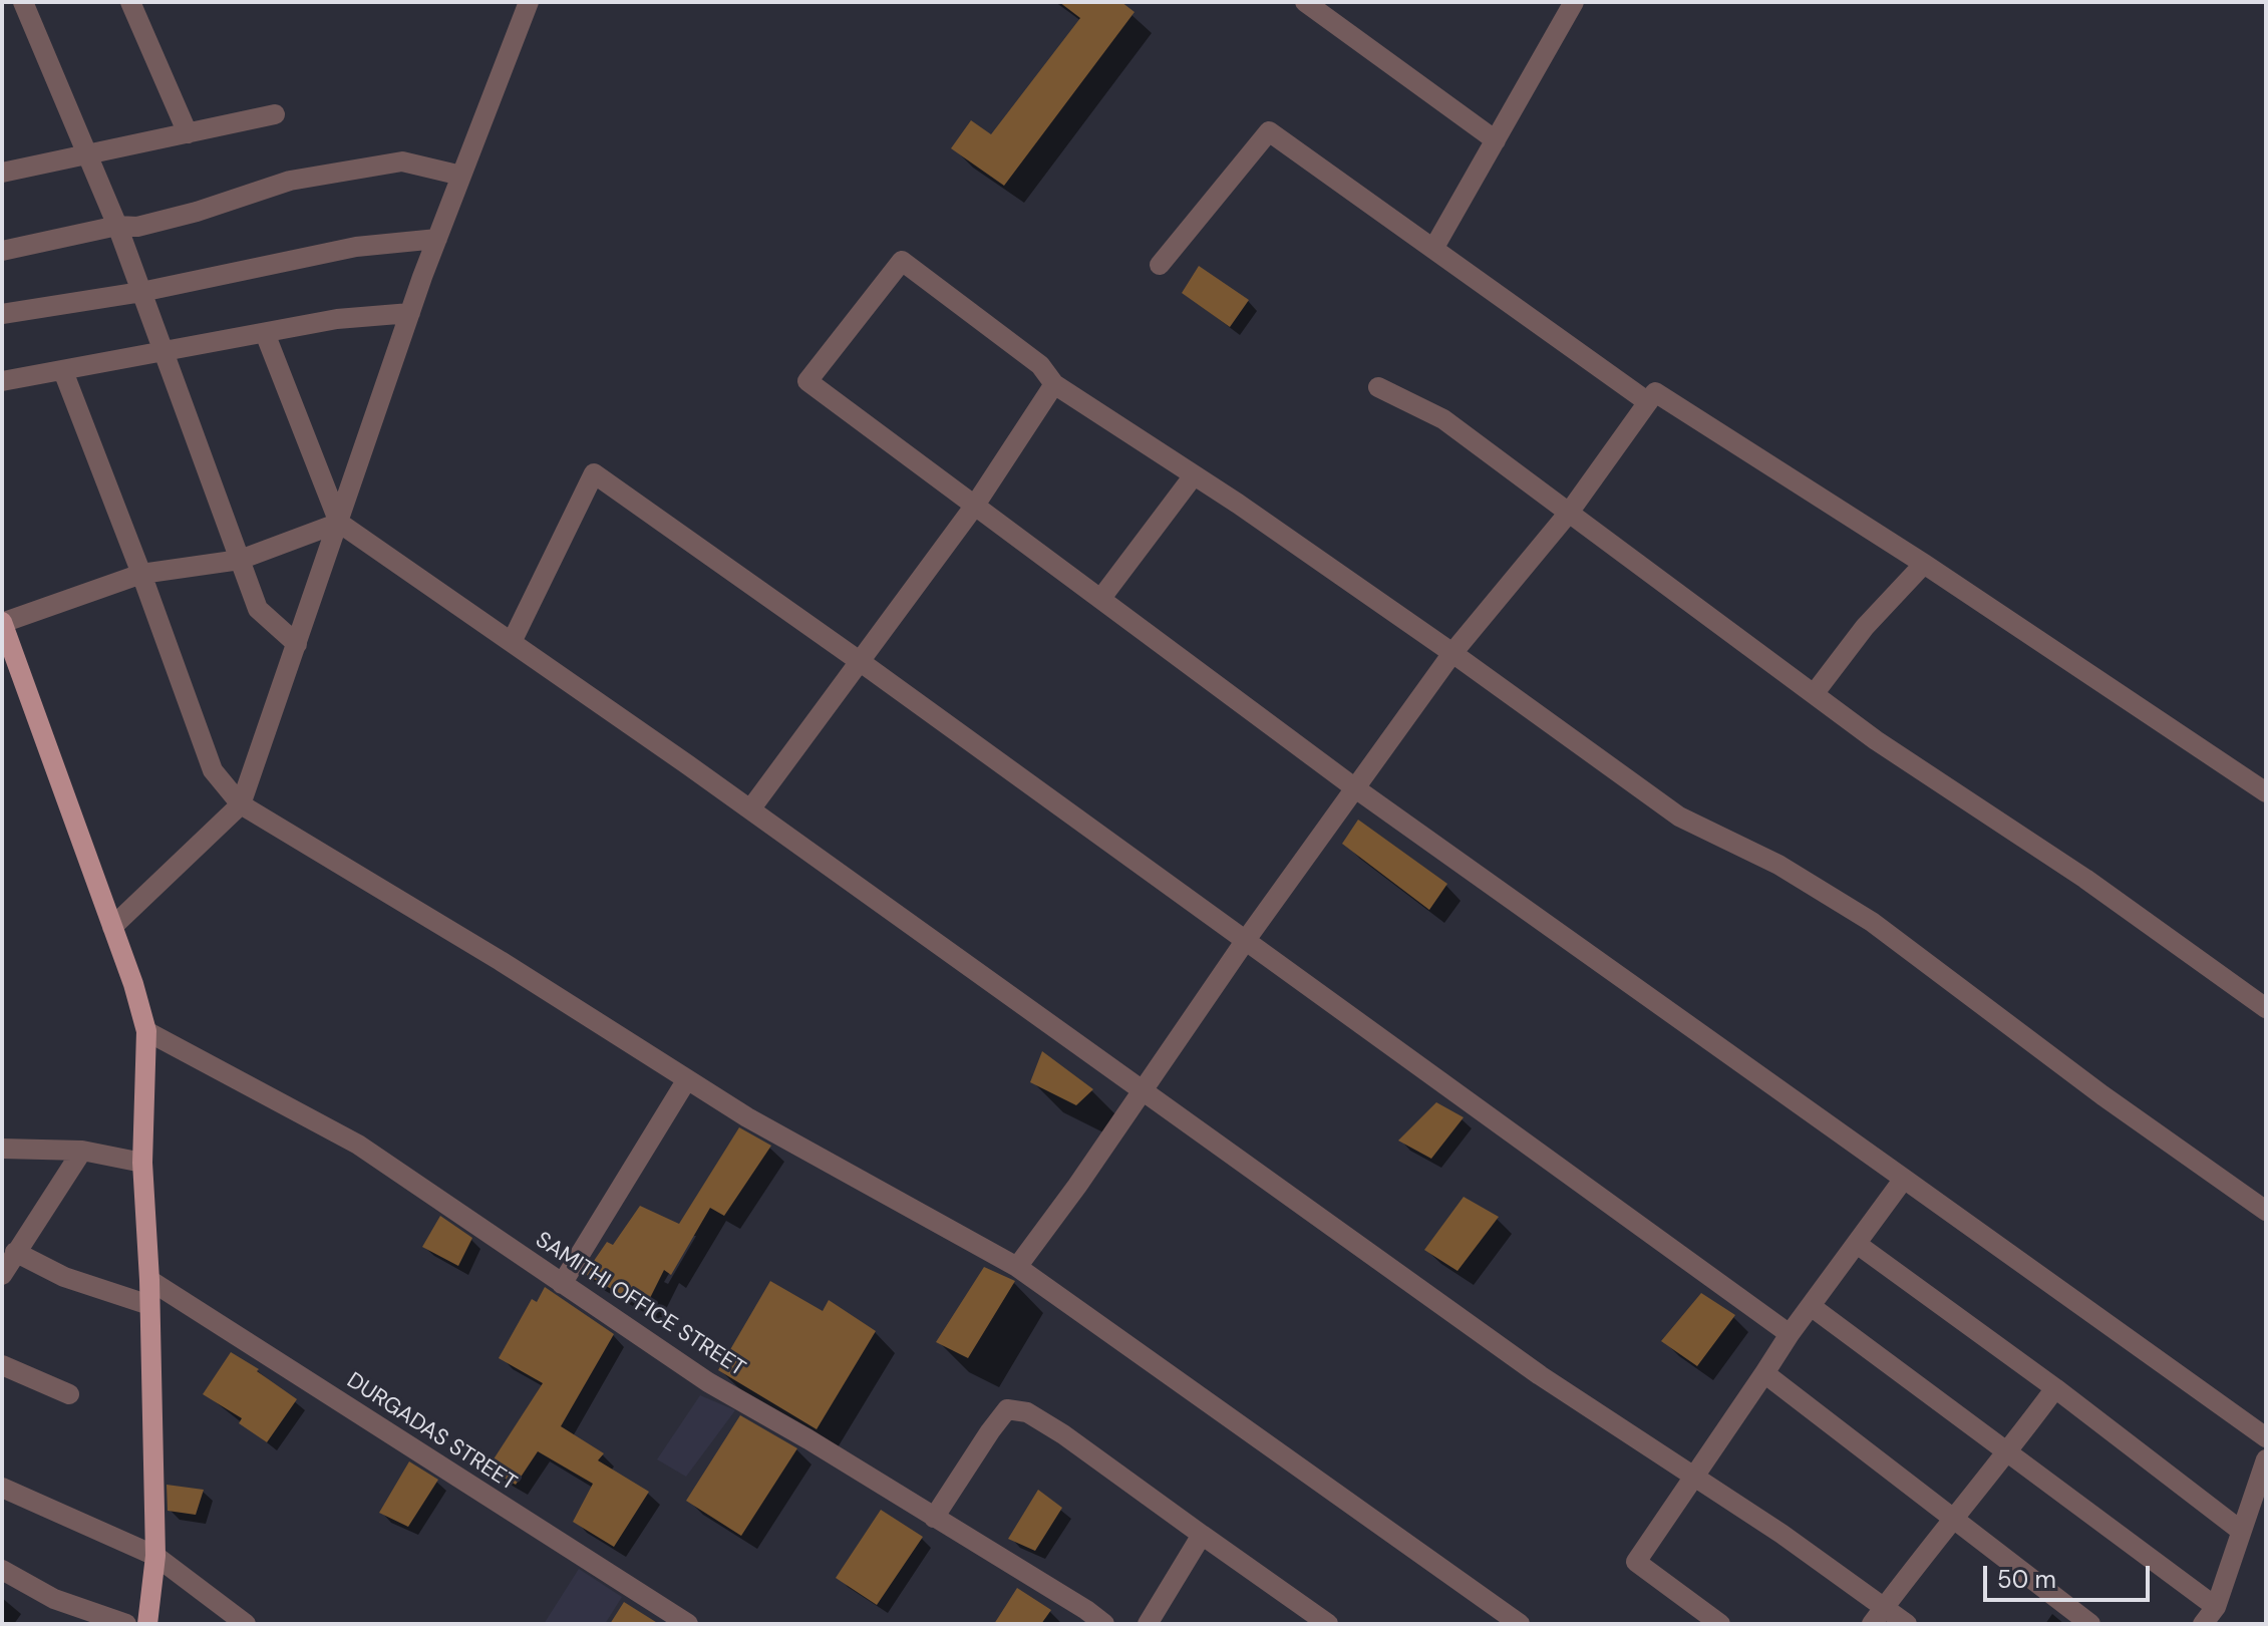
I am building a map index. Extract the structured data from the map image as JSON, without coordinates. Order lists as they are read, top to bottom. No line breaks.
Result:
{"streets":{"street":["SAMITHI OFFICE STREET","DURGADAS STREET"]},"scale_bar":"50 m"}
